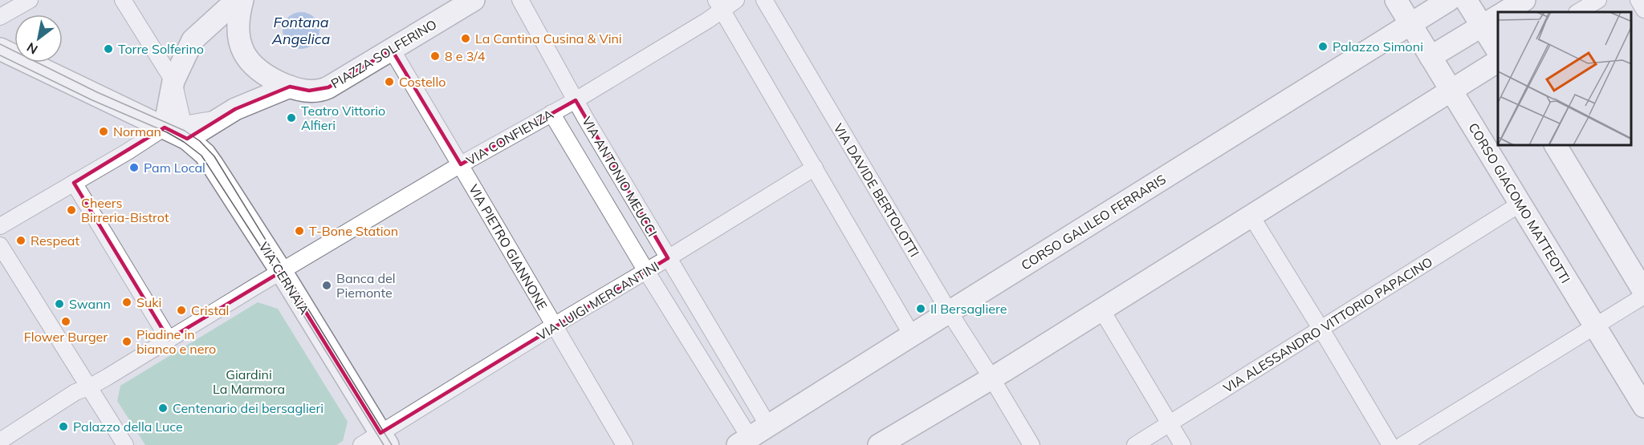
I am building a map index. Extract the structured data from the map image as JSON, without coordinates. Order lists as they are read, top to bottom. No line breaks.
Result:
{"streets":{"street":["PIAZZA SOLFERINO","VIA CONFIENZA","VIA ANTONIO MEUCCI","VIA DAVIDE BERTOLOTTI","CORSO GIACOMO MATTEOTTI","CORSO GALILEO FERRARIS","VIA PIETRO GIANNONE","VIA CERNAIA","VIA LUIGI MERCANTINI","VIA ALESSANDRO VITTORIO PAPACINO"]},"crossings":[["PIAZZA SOLFERINO","VIA PIETRO GIANNONE"],["VIA CONFIENZA","VIA ANTONIO MEUCCI"],["VIA CONFIENZA","VIA PIETRO GIANNONE"],["VIA CONFIENZA","VIA CERNAIA"],["VIA ANTONIO MEUCCI","CORSO GALILEO FERRARIS"],["VIA ANTONIO MEUCCI","VIA LUIGI MERCANTINI"],["VIA DAVIDE BERTOLOTTI","CORSO GALILEO FERRARIS"],["CORSO GIACOMO MATTEOTTI","CORSO GALILEO FERRARIS"],["CORSO GIACOMO MATTEOTTI","VIA ALESSANDRO VITTORIO PAPACINO"],["VIA PIETRO GIANNONE","VIA LUIGI MERCANTINI"],["VIA CERNAIA","VIA LUIGI MERCANTINI"]],"water":["Fontana Angelica"],"parks":["Giardini La Marmora"],"places":["La Cantina Cusina & Vini","Palazzo Simoni","Torre Solferino","8 e 3/4","Costello","Teatro Vittorio Alfieri","Norman","Pam Local","Cheers Birreria-Bistrot","T-Bone Station","Respeat","Banca del Piemonte","Suki","Swann","Il Bersagliere","Cristal","Flower Burger","Piadine in bianco e nero","Centenario dei bersaglieri","Palazzo della Luce"],"north":"bottom left"}
